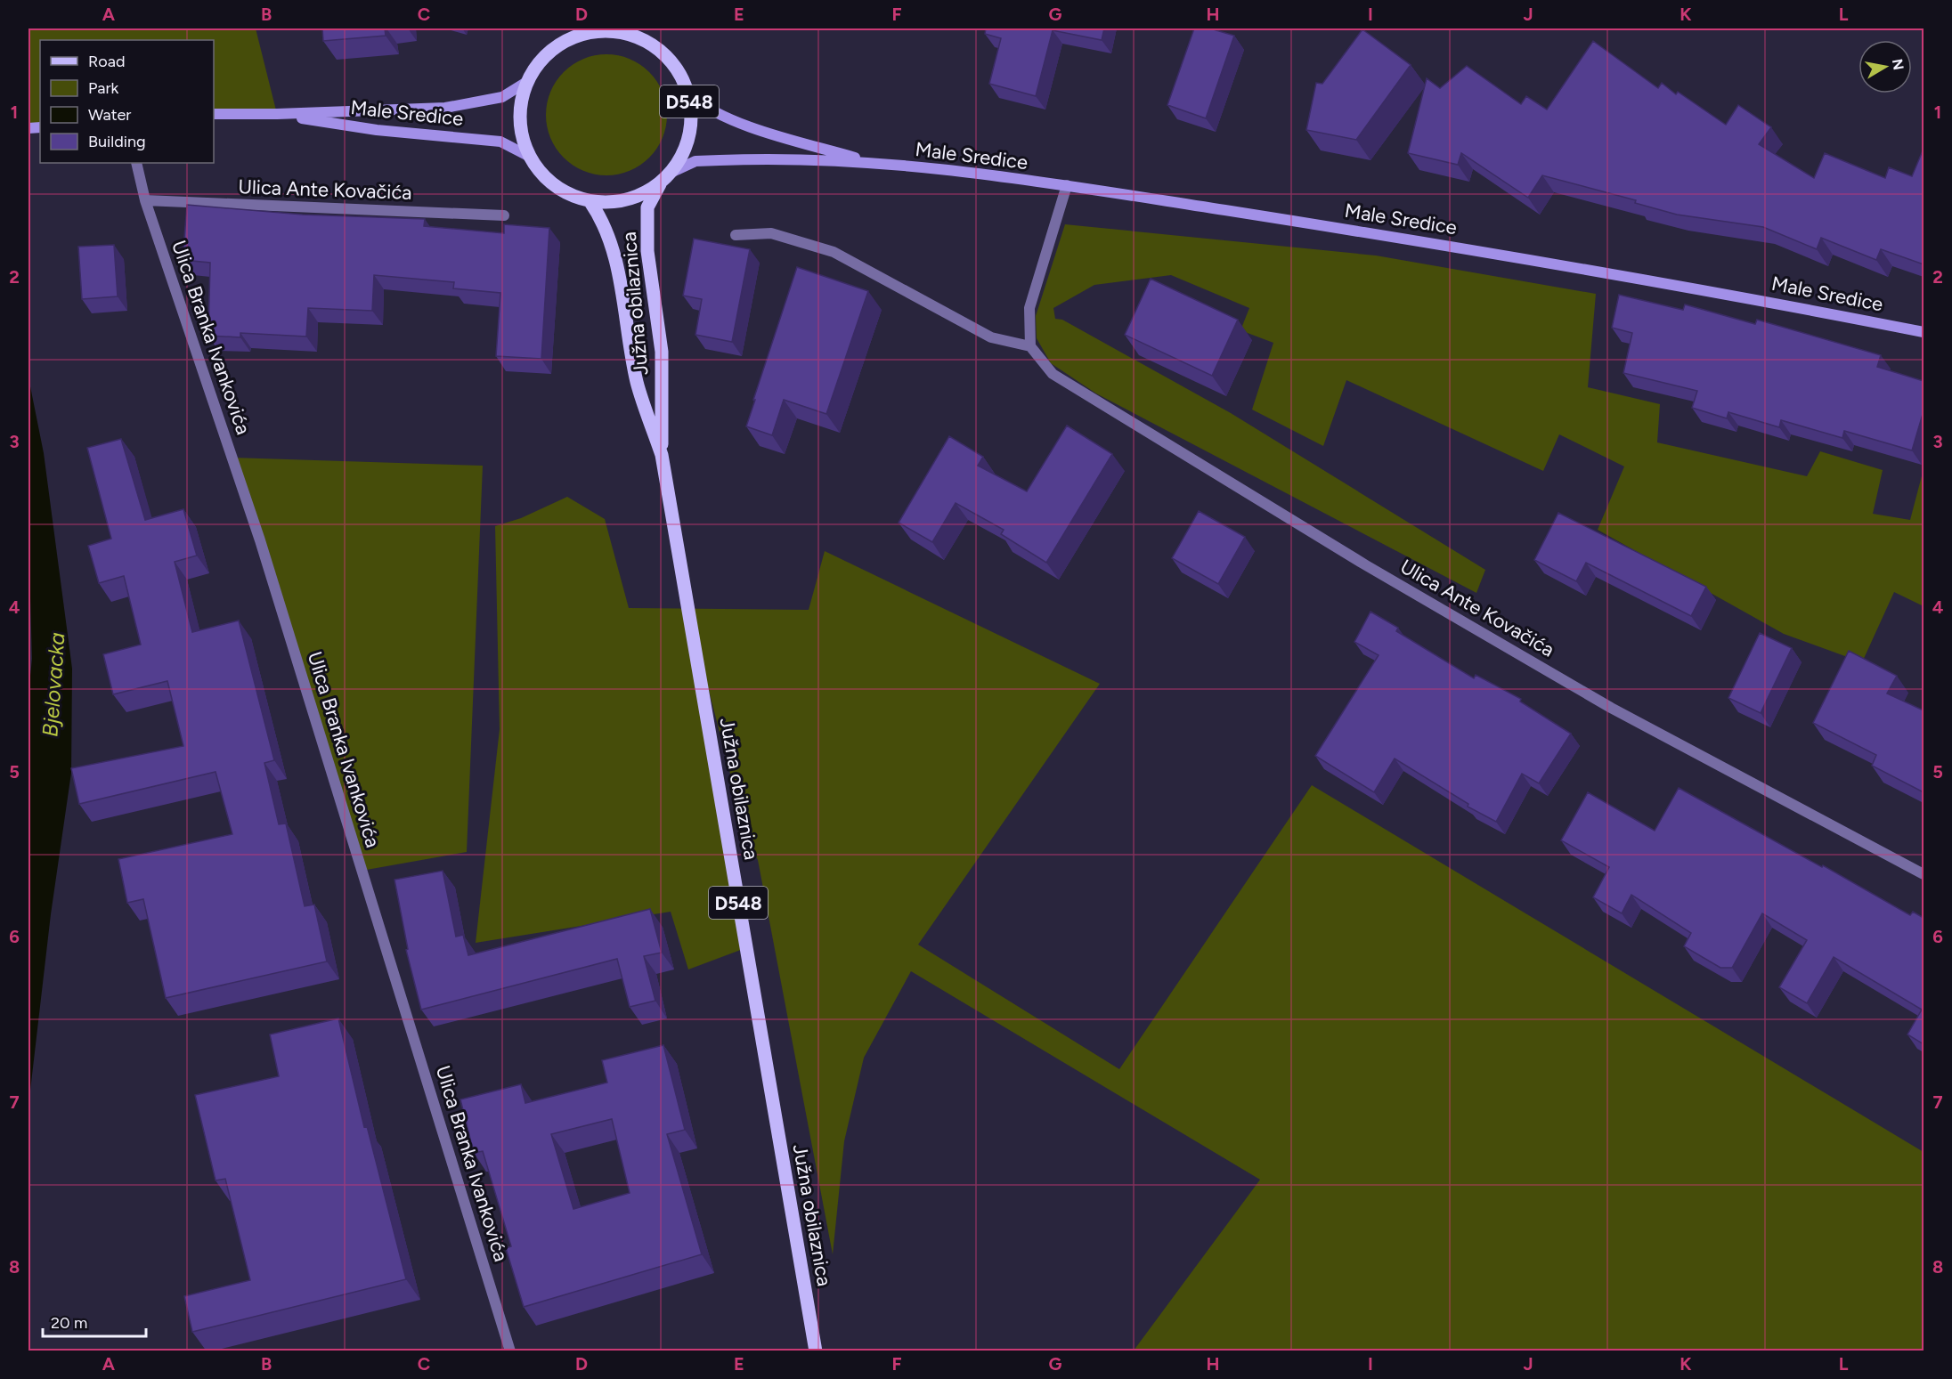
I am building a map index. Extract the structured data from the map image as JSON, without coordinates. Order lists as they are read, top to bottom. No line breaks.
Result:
{"streets":{"main road":["D548","Južna obilaznica"],"street":["Male Sredice","Ulica Ante Kovačića","Ulica Branka Ivankovića"]},"crossings":[["D548","Male Sredice"],["D548","Južna obilaznica"],["Male Sredice","Južna obilaznica"],["Ulica Ante Kovačića","Ulica Branka Ivankovića"]],"water":["Bjelovacka"],"legend":["Road","Park","Water","Building"],"scale_bar":"20 m","north":"right","grid":{"columns":["A","B","C","D","E","F","G","H","I","J","K","L"],"rows":["1","2","3","4","5","6","7","8"]}}
